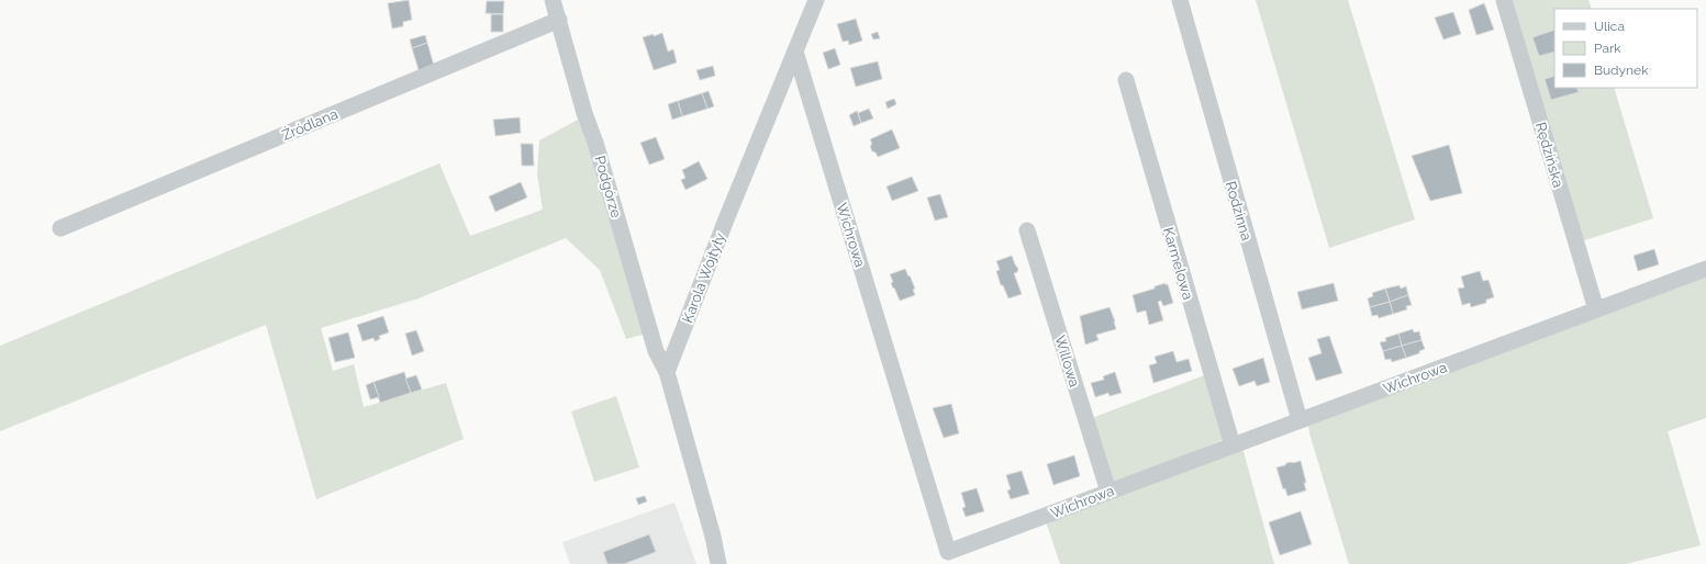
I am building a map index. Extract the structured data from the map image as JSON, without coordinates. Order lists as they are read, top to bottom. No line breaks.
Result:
{"streets":{"street":["Źródlana","Rędzińska","Podgórze","Rodzinna","Wichrowa","Karmelowa","Karola Wojtyły","Willowa"]},"crossings":[["Źródlana","Podgórze"],["Rędzińska","Wichrowa"],["Podgórze","Karola Wojtyły"],["Rodzinna","Wichrowa"],["Wichrowa","Karmelowa"],["Wichrowa","Karola Wojtyły"],["Wichrowa","Willowa"]],"legend":["Ulica","Park","Budynek"]}
